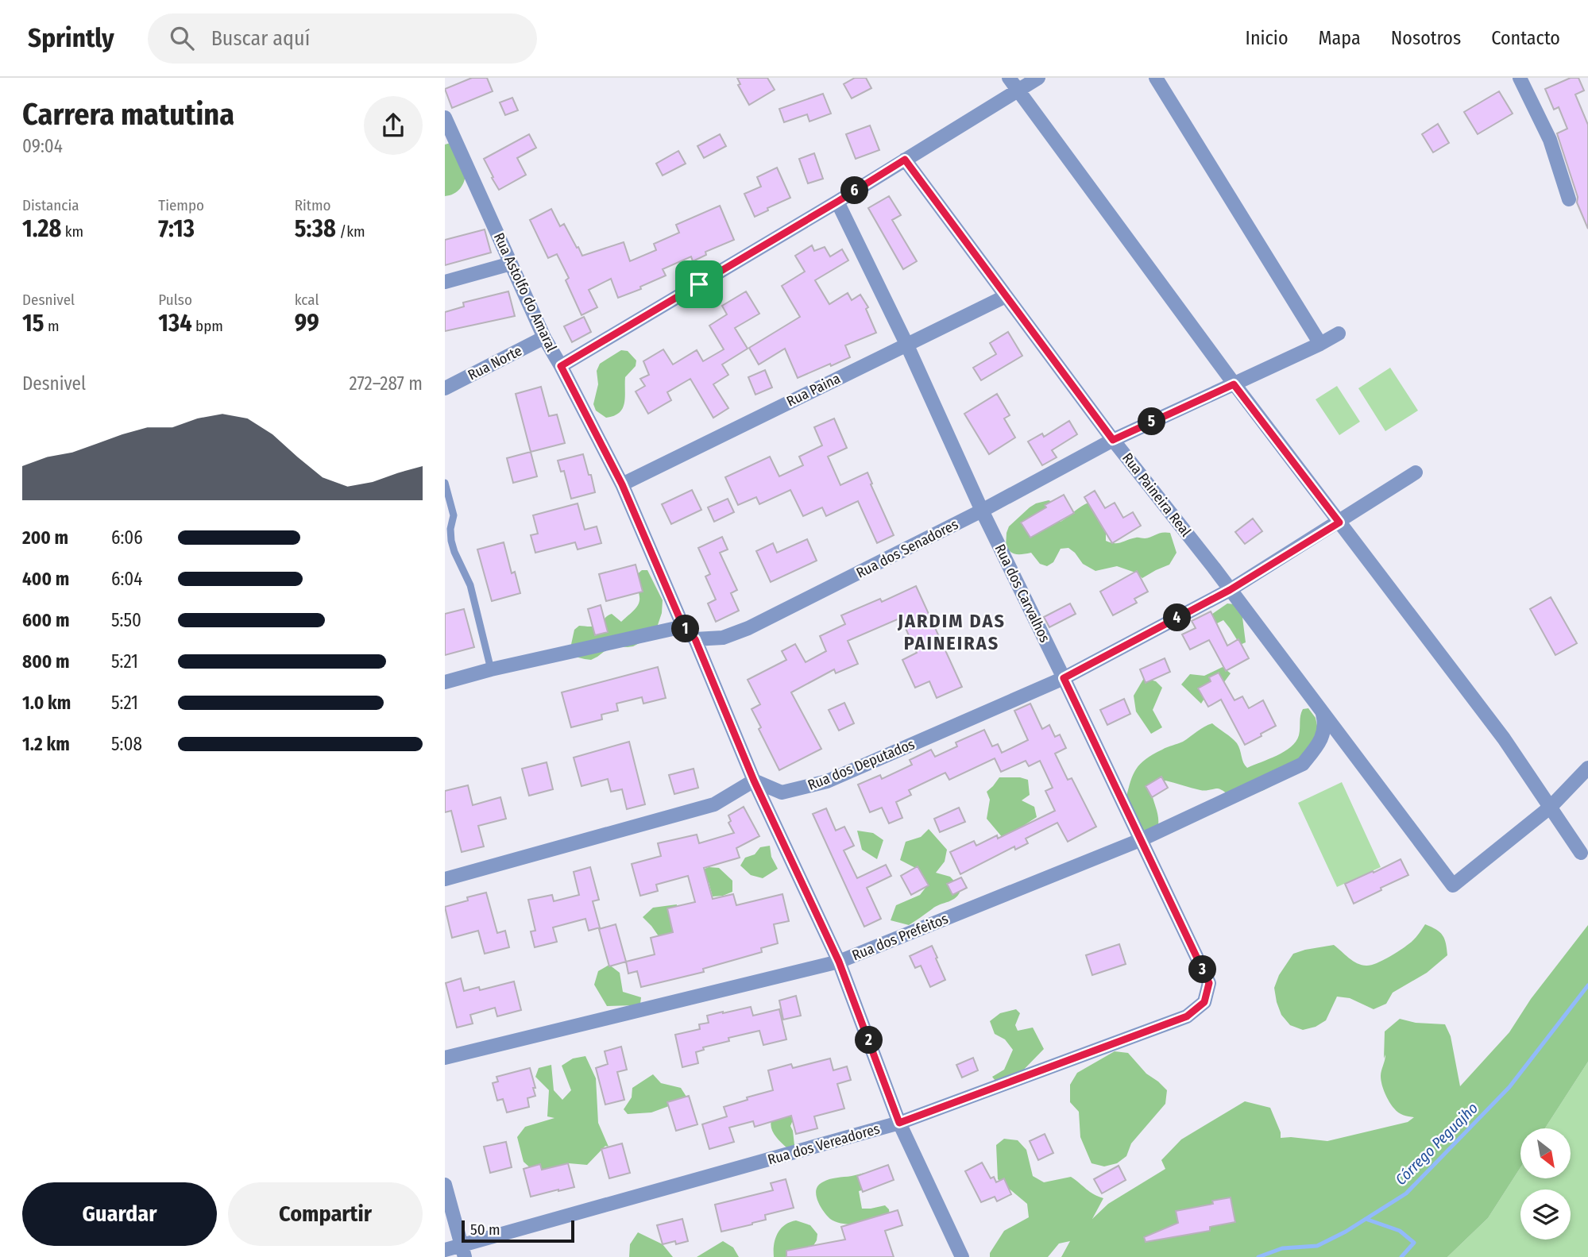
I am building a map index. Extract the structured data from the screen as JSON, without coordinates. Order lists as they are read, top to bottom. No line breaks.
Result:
{"streets":{"street":["Rua Astolfo do Amaral","Rua Norte","Rua Paina","Rua Paineira Real","Rua dos Senadores","Rua dos Carvalhos","Rua dos Deputados","Rua dos Prefeitos","Rua dos Vereadores"]},"crossings":[["Rua Astolfo do Amaral","Rua Norte"],["Rua Astolfo do Amaral","Rua Paina"],["Rua Astolfo do Amaral","Rua dos Senadores"],["Rua Astolfo do Amaral","Rua dos Deputados"],["Rua Astolfo do Amaral","Rua dos Prefeitos"],["Rua Astolfo do Amaral","Rua dos Vereadores"],["Rua Paina","Rua Paineira Real"],["Rua Paina","Rua dos Carvalhos"],["Rua Paineira Real","Rua dos Senadores"],["Rua Paineira Real","Rua dos Deputados"],["Rua Paineira Real","Rua dos Prefeitos"],["Rua dos Senadores","Rua dos Carvalhos"],["Rua dos Carvalhos","Rua dos Deputados"],["Rua dos Carvalhos","Rua dos Prefeitos"],["Rua dos Carvalhos","Rua dos Vereadores"]],"districts":["JARDIM DAS PAINEIRAS"],"water":["Córrego Peguajho"],"scale_bar":"50 m","north":"bottom right","page":{"header":"Sprintly","search":"Buscar aquí","nav":["Inicio","Mapa","Nosotros","Contacto"],"heading":["Carrera matutina","09:04"],"stats":[["Distancia","1.28 km"],["Tiempo","7:13"],["Ritmo","5:38 /km"],["Desnivel","15 m"],["Pulso","134 bpm"],["kcal","99"]],"pins":["6","5","4","1","3","2"],"chart":["Desnivel","272–287 m"],"list":[{"name":"200 m","note":"6:06"},{"name":"400 m","note":"6:04"},{"name":"600 m","note":"5:50"},{"name":"800 m","note":"5:21"},{"name":"1.0 km","note":"5:21"},{"name":"1.2 km","note":"5:08"}],"buttons":["Guardar","Compartir"],"scale":"50 m"}}
